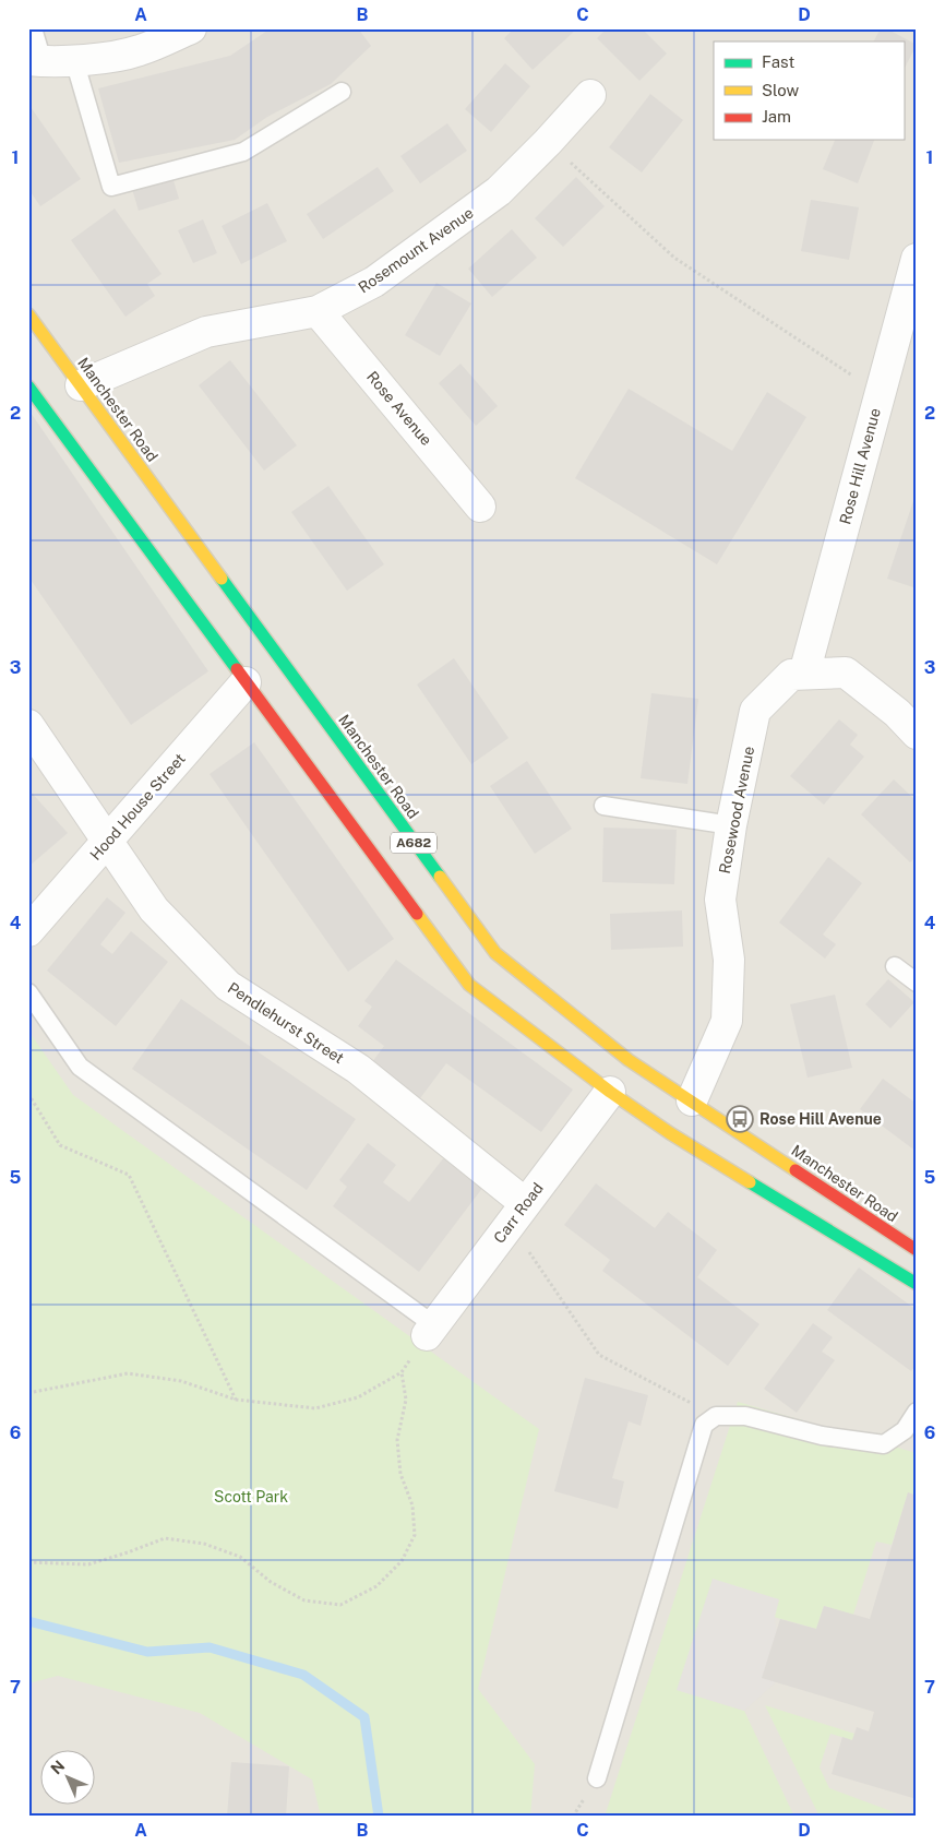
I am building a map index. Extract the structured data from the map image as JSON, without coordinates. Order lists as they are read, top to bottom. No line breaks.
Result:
{"streets":{"main road":["Manchester Road","A682"],"street":["Rosemount Avenue","Rose Avenue","Rose Hill Avenue","Hood House Street","Rosewood Avenue","Pendlehurst Street","Carr Road"]},"crossings":[["Rosemount Avenue","Rose Avenue"],["Rosemount Avenue","Manchester Road"],["Manchester Road","Hood House Street"],["Manchester Road","Rosewood Avenue"],["Manchester Road","Carr Road"],["Rose Hill Avenue","Rosewood Avenue"],["Hood House Street","Pendlehurst Street"],["Pendlehurst Street","Carr Road"]],"parks":["Scott Park"],"places":{"bus stop":["Rose Hill Avenue"]},"legend":["Fast","Slow","Jam"],"north":"top left","grid":{"columns":["A","B","C","D"],"rows":["1","2","3","4","5","6","7"]}}
